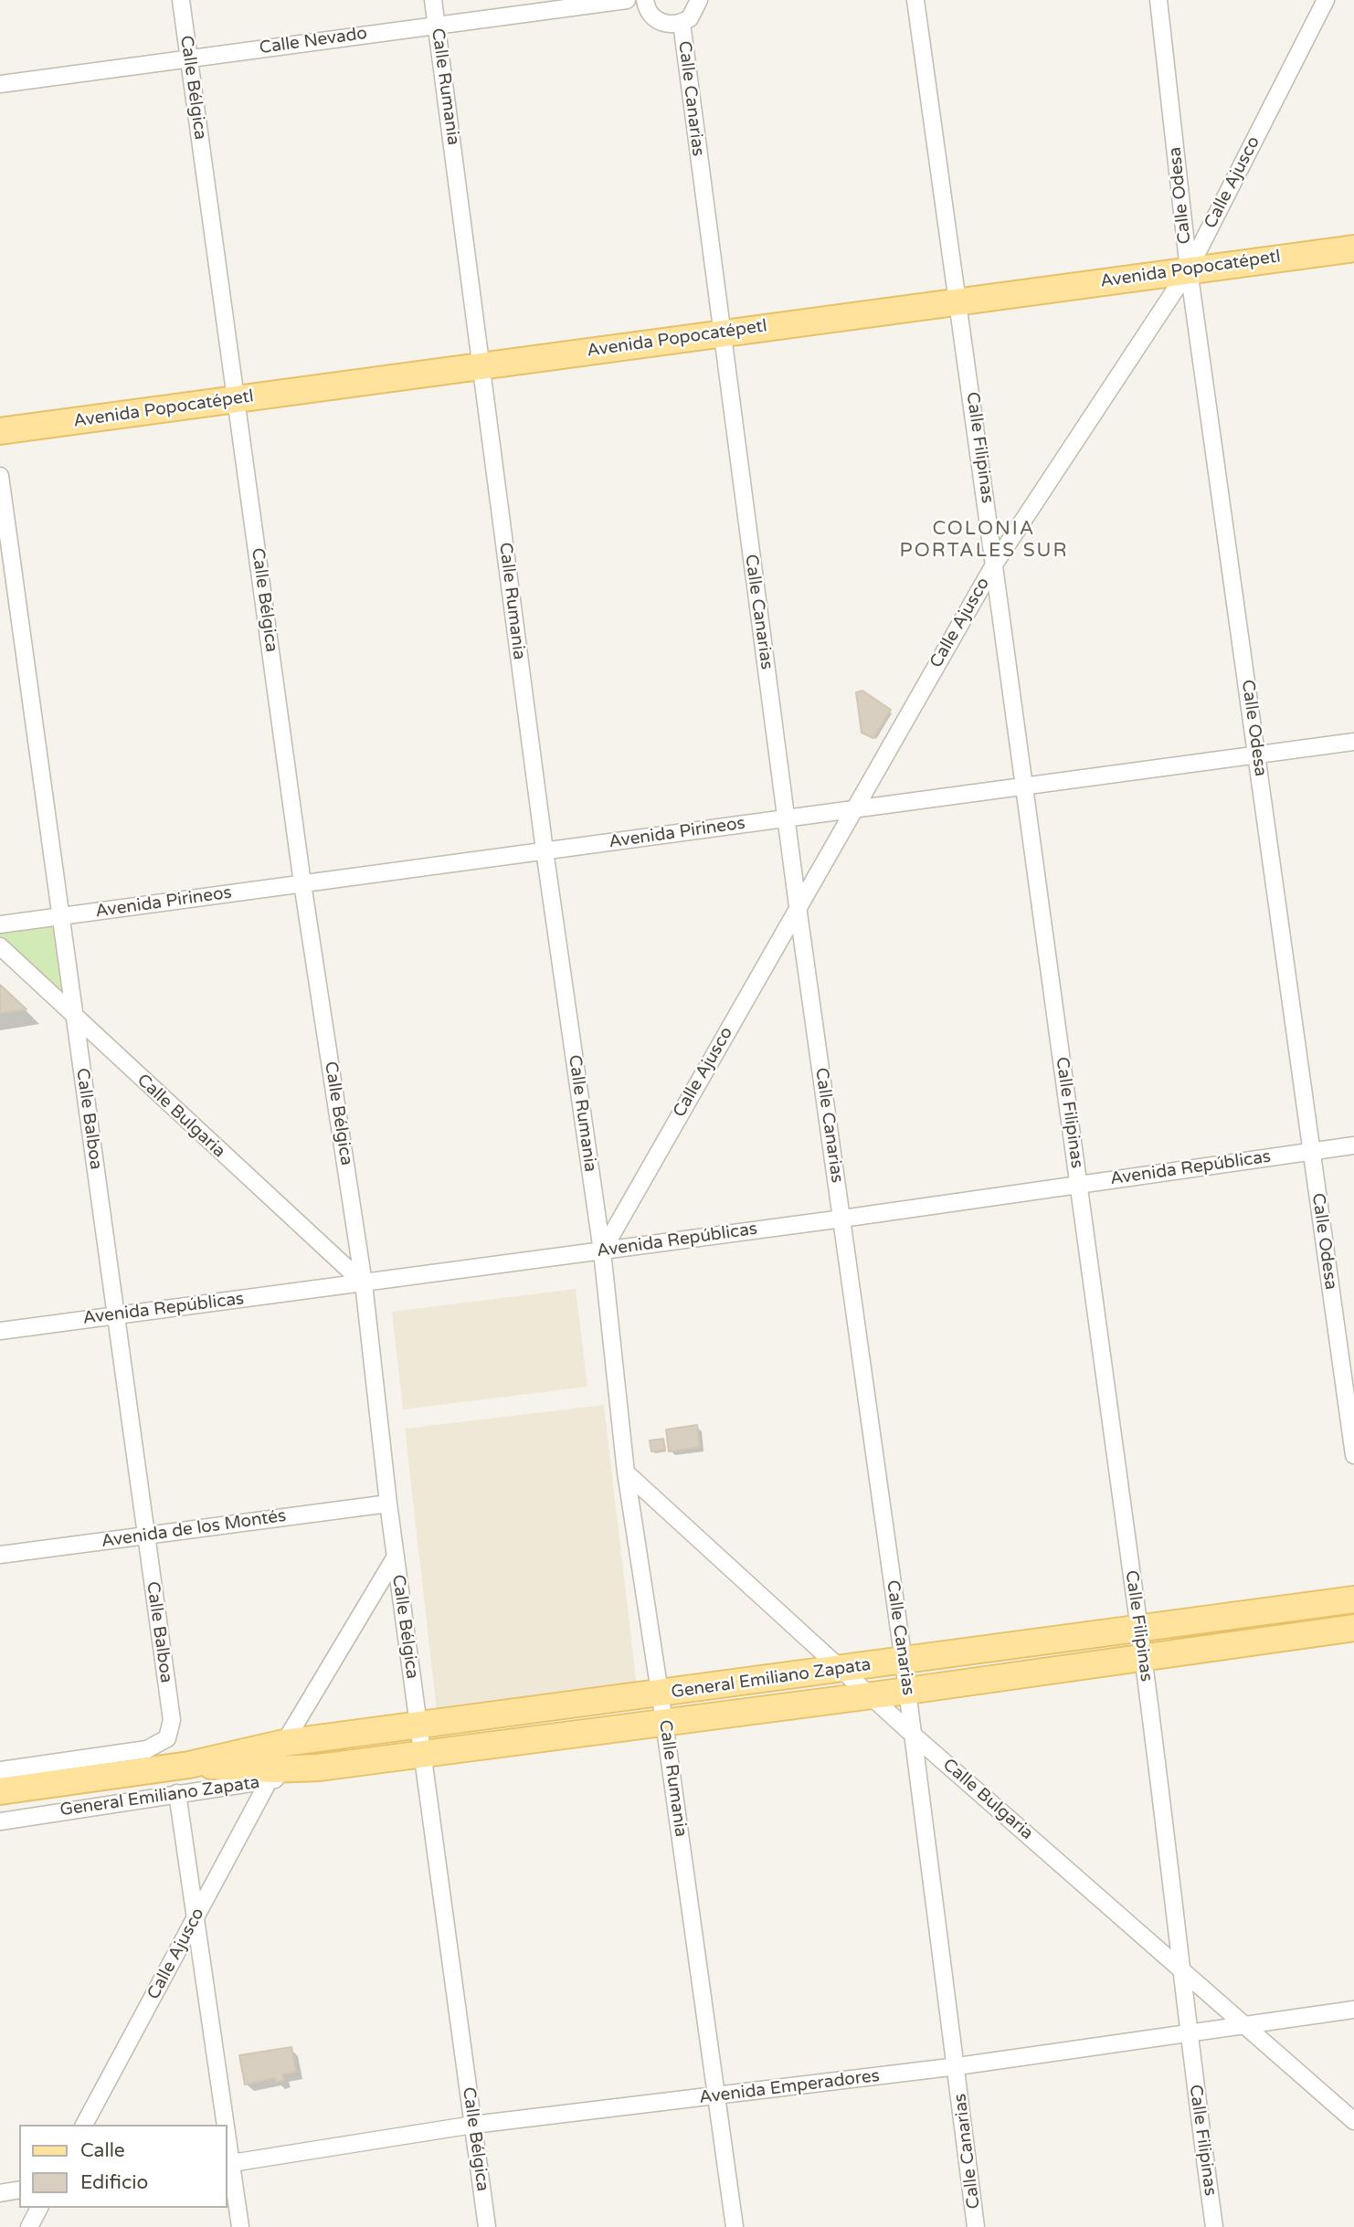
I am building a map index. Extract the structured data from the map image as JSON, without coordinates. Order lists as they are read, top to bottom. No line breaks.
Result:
{"streets":{"main road":["Avenida Popocatépetl","General Emiliano Zapata"],"street":["Calle Nevado","Calle Rumania","Calle Bélgica","Calle Canarias","Calle Ajusco","Calle Odesa","Calle Filipinas","Avenida Pirineos","Calle Bulgaria","Calle Balboa","Avenida Repúblicas","Avenida de los Montés","Avenida Emperadores"]},"crossings":[["Calle Nevado","Calle Rumania"],["Calle Nevado","Calle Bélgica"],["Calle Rumania","Calle Ajusco"],["Calle Rumania","Avenida Popocatépetl"],["Calle Rumania","Avenida Pirineos"],["Calle Rumania","Calle Bulgaria"],["Calle Rumania","Avenida Repúblicas"],["Calle Rumania","General Emiliano Zapata"],["Calle Rumania","Avenida Emperadores"],["Calle Bélgica","Avenida Popocatépetl"],["Calle Bélgica","Avenida Pirineos"],["Calle Bélgica","Calle Bulgaria"],["Calle Bélgica","Avenida Repúblicas"],["Calle Bélgica","Avenida de los Montés"],["Calle Bélgica","General Emiliano Zapata"],["Calle Bélgica","Avenida Emperadores"],["Calle Canarias","Calle Ajusco"],["Calle Canarias","Avenida Popocatépetl"],["Calle Canarias","Avenida Pirineos"],["Calle Canarias","Calle Bulgaria"],["Calle Canarias","Avenida Repúblicas"],["Calle Canarias","General Emiliano Zapata"],["Calle Canarias","Avenida Emperadores"],["Calle Ajusco","Calle Odesa"],["Calle Ajusco","Avenida Popocatépetl"],["Calle Ajusco","Calle Filipinas"],["Calle Ajusco","Avenida Pirineos"],["Calle Ajusco","Avenida Repúblicas"],["Calle Ajusco","General Emiliano Zapata"],["Calle Odesa","Avenida Popocatépetl"],["Calle Odesa","Avenida Pirineos"],["Calle Odesa","Avenida Repúblicas"],["Avenida Popocatépetl","Calle Filipinas"],["Calle Filipinas","Avenida Pirineos"],["Calle Filipinas","Calle Bulgaria"],["Calle Filipinas","Avenida Repúblicas"],["Calle Filipinas","General Emiliano Zapata"],["Calle Filipinas","Avenida Emperadores"],["Avenida Pirineos","Calle Balboa"],["Calle Bulgaria","Calle Balboa"],["Calle Bulgaria","Avenida Repúblicas"],["Calle Bulgaria","General Emiliano Zapata"],["Calle Bulgaria","Avenida Emperadores"],["Calle Balboa","Avenida Repúblicas"],["Calle Balboa","Avenida de los Montés"]],"districts":["COLONIA PORTALES SUR"],"legend":["Calle","Edificio"]}
